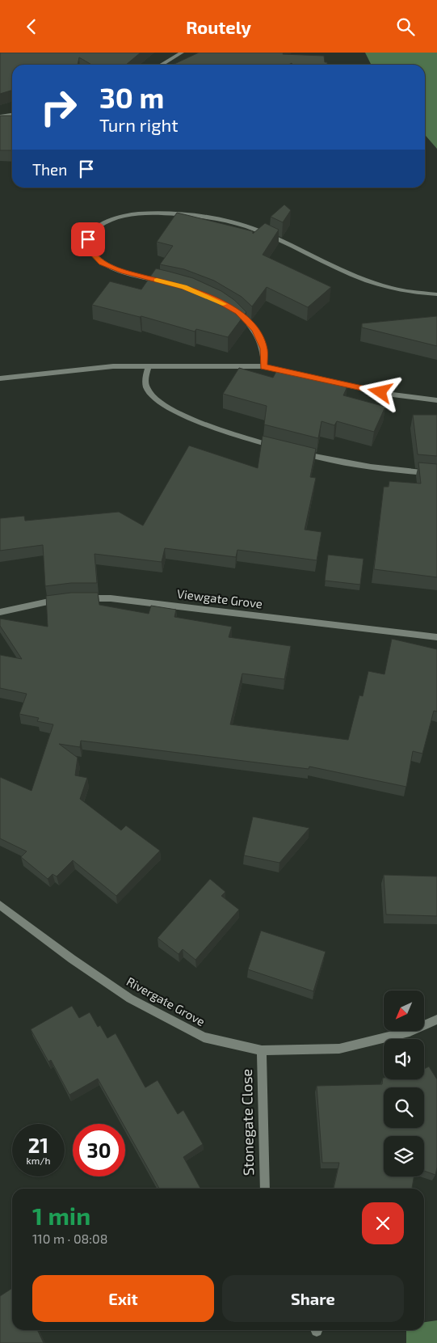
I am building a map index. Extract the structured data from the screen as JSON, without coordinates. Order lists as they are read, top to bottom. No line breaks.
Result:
{"streets":{"street":["Viewgate Grove","Rivergate Grove","Stonegate Close"]},"crossings":[["Rivergate Grove","Stonegate Close"]],"north":"bottom left","page":{"header":"Routely","turn":["30 m","Turn right"],"then":"Then","speed":"21 km/h","limit":"30","heading":["1 min","110 m · 08:08"],"buttons":["Exit","Share"]}}
